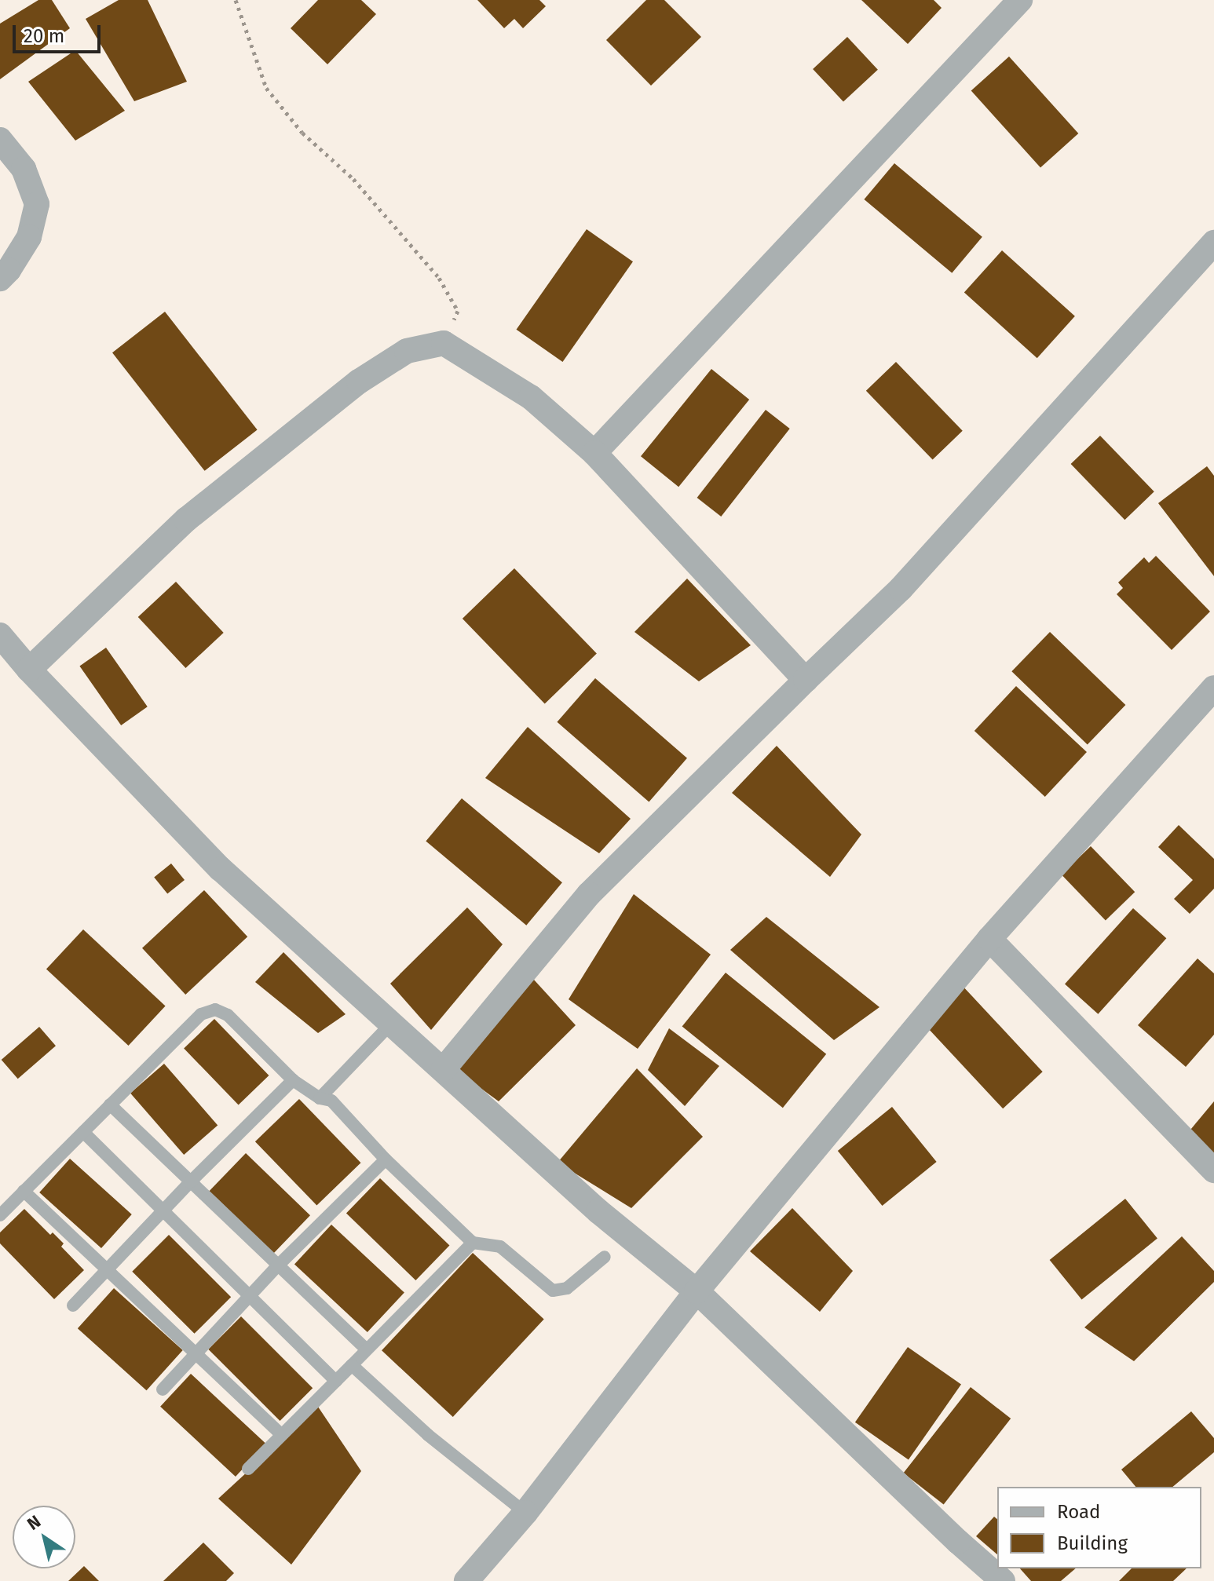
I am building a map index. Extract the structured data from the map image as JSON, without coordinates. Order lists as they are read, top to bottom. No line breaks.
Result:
{"legend":["Road","Building"],"scale_bar":"20 m","north":"top left"}
